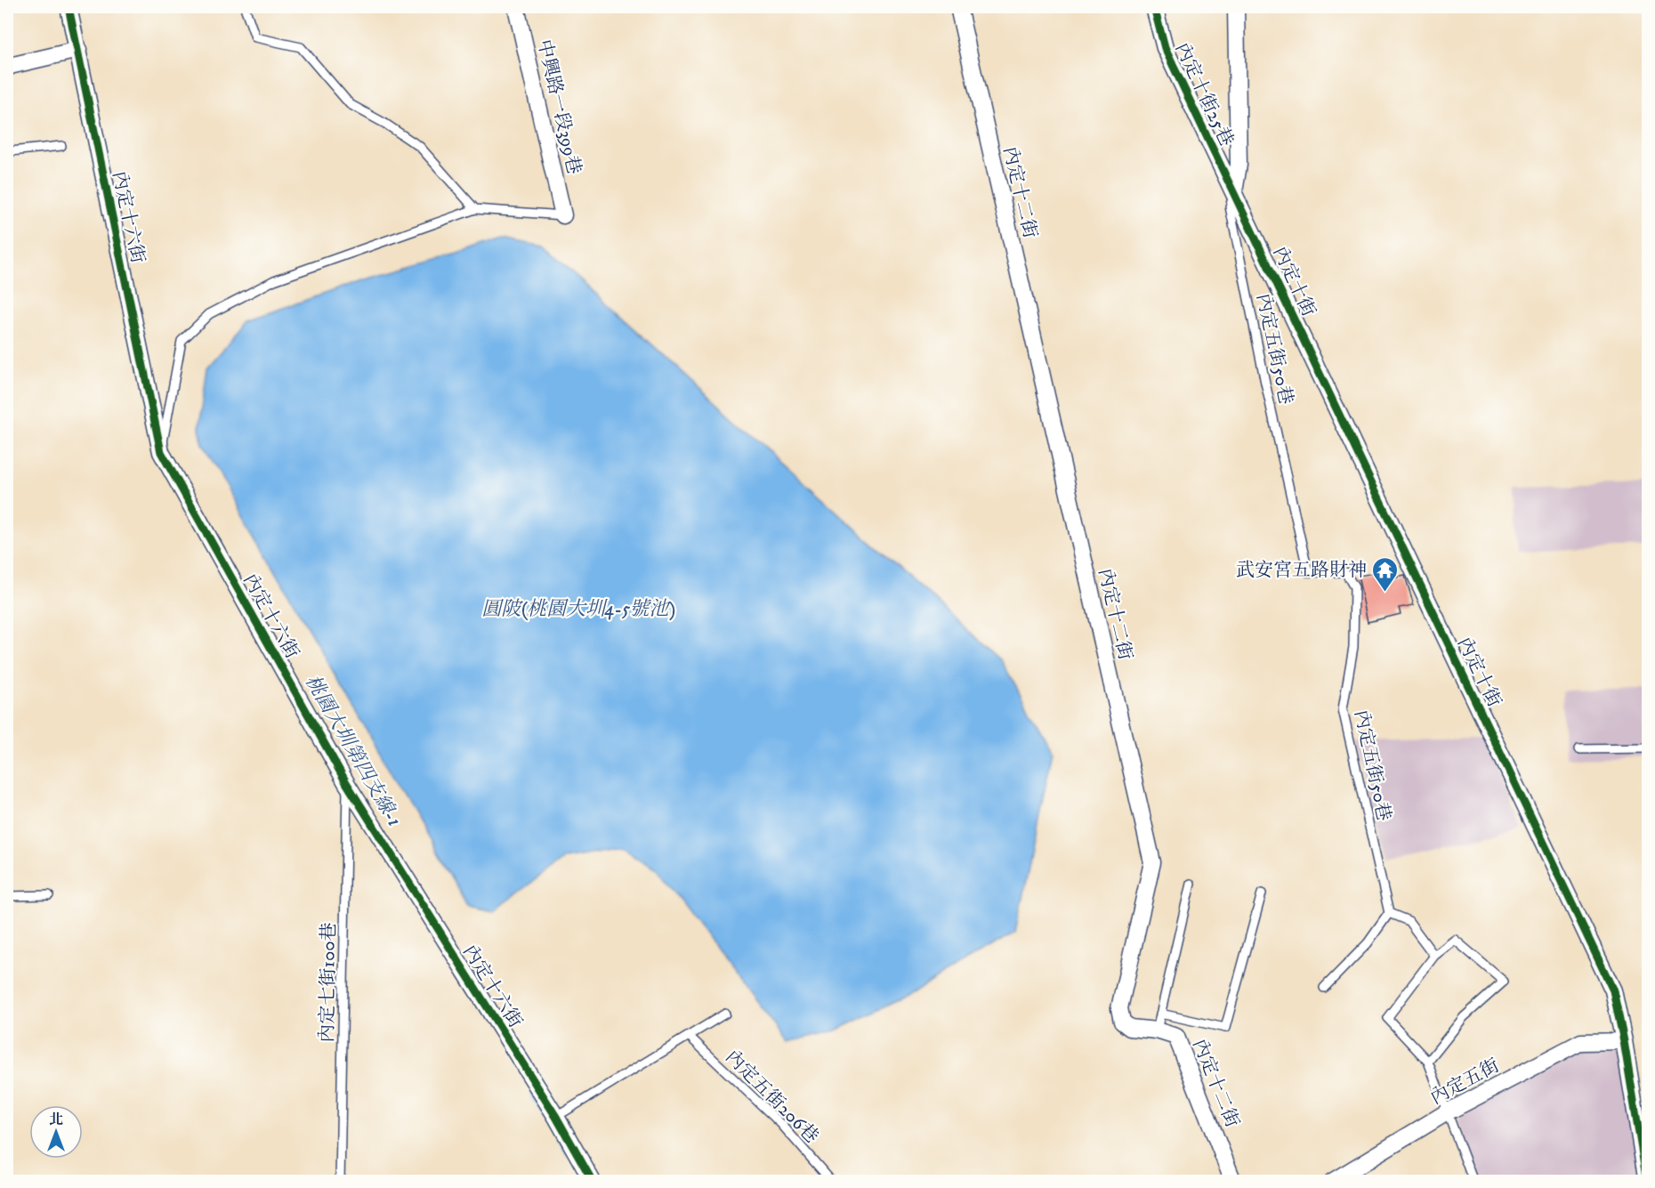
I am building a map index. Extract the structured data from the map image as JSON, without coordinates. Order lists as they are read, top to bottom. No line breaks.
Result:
{"streets":{"street":["內定十街25巷","中興路一段399巷","內定十二街","內定十六街","內定十街","內定五街"],"lane":["內定五街50巷","內定七街100巷","內定五街206巷"]},"crossings":[["內定十街25巷","內定十街"],["內定十街25巷","內定五街50巷"],["內定十六街","內定七街100巷"],["內定十街","內定五街50巷"],["內定十街","內定五街"]],"water":["圓陂(桃園大圳4-5號池)","桃園大圳第四支線-1"],"places":{"temple":["武安宮五路財神"]},"north":"top"}
